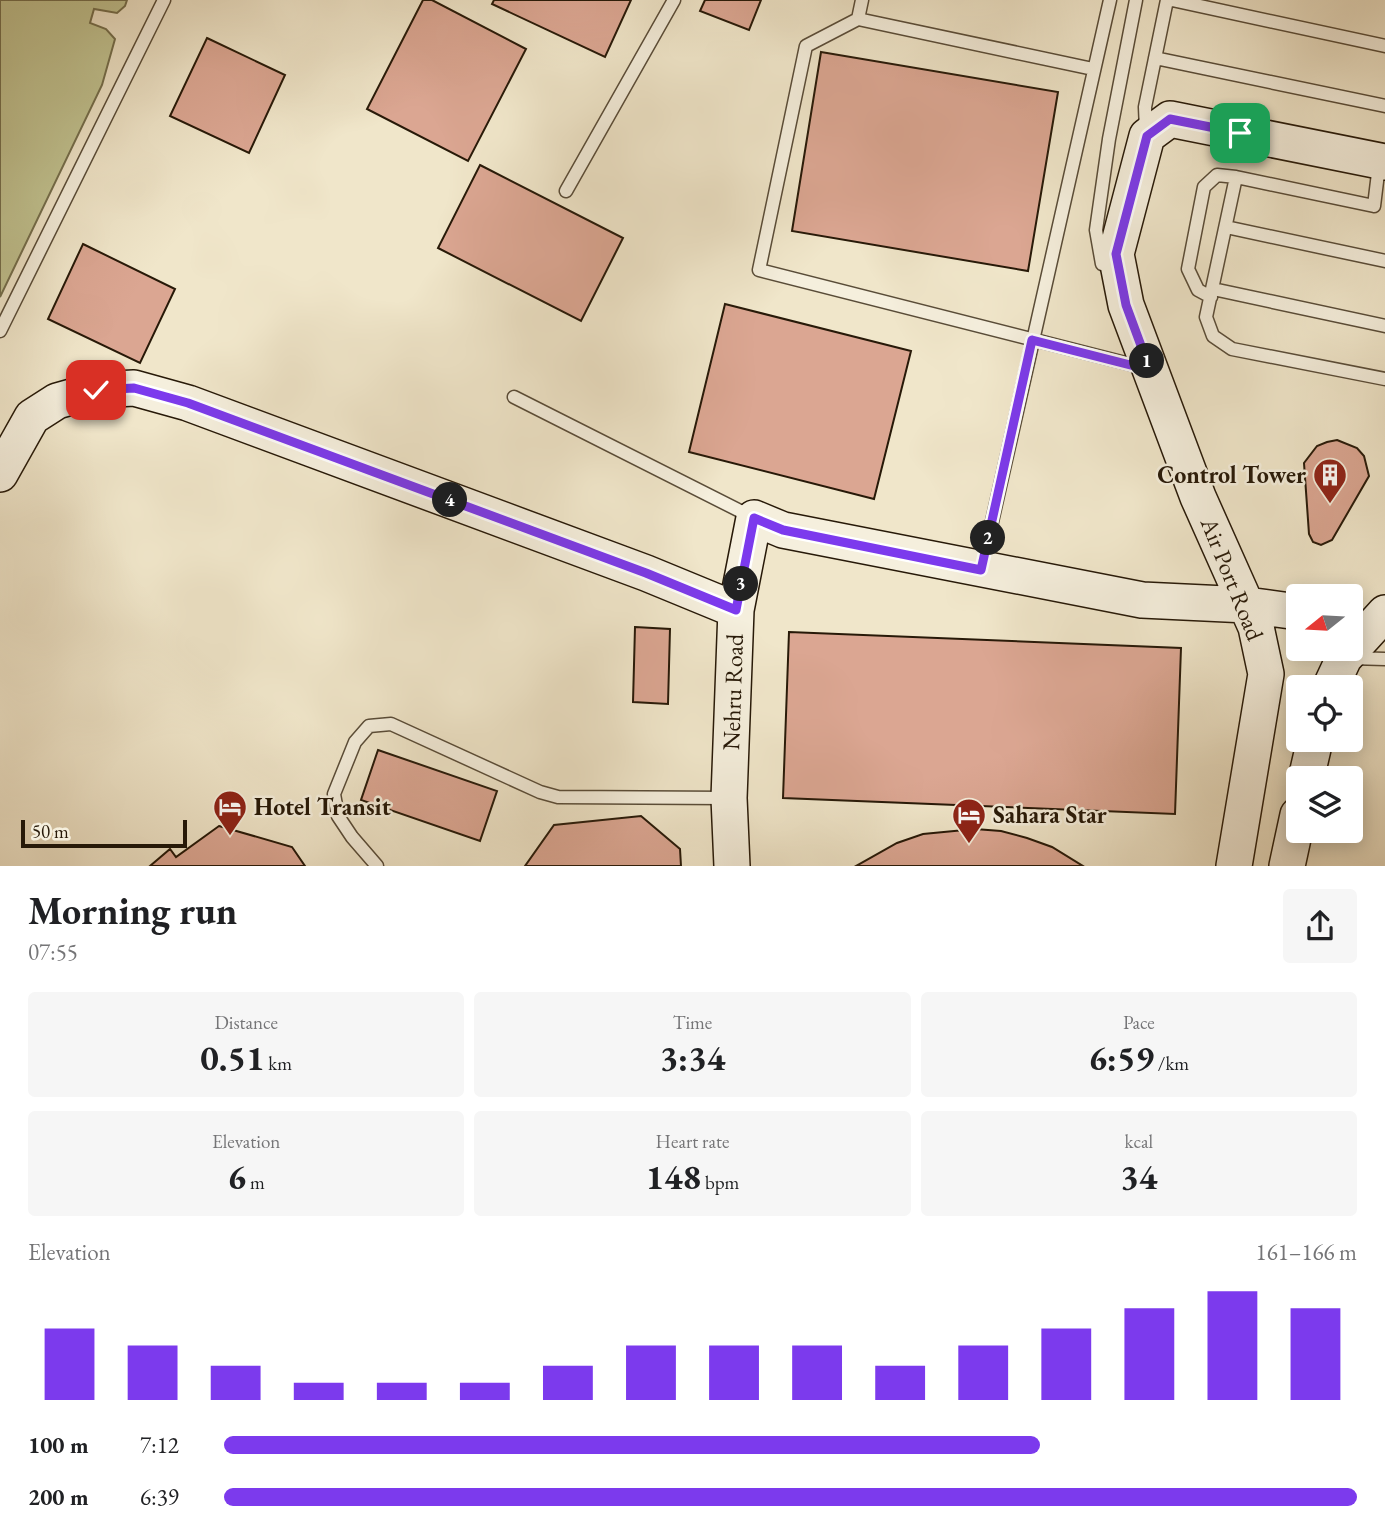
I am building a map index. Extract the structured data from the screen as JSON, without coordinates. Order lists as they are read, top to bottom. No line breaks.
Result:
{"streets":{"street":["Air Port Road","Nehru Road"]},"places":{"building":["Control Tower"],"hotel":["Hotel Transit","Sahara Star"]},"scale_bar":"50 m","north":"left","page":{"pins":["1","4","2","3"],"scale":"50 m","heading":["Morning run","07:55"],"stats":[["Distance","0.51 km"],["Time","3:34"],["Pace","6:59 /km"],["Elevation","6 m"],["Heart rate","148 bpm"],["kcal","34"]],"chart":["Elevation","161–166 m"],"list":[{"name":"100 m","note":"7:12"},{"name":"200 m","note":"6:39"}]}}
